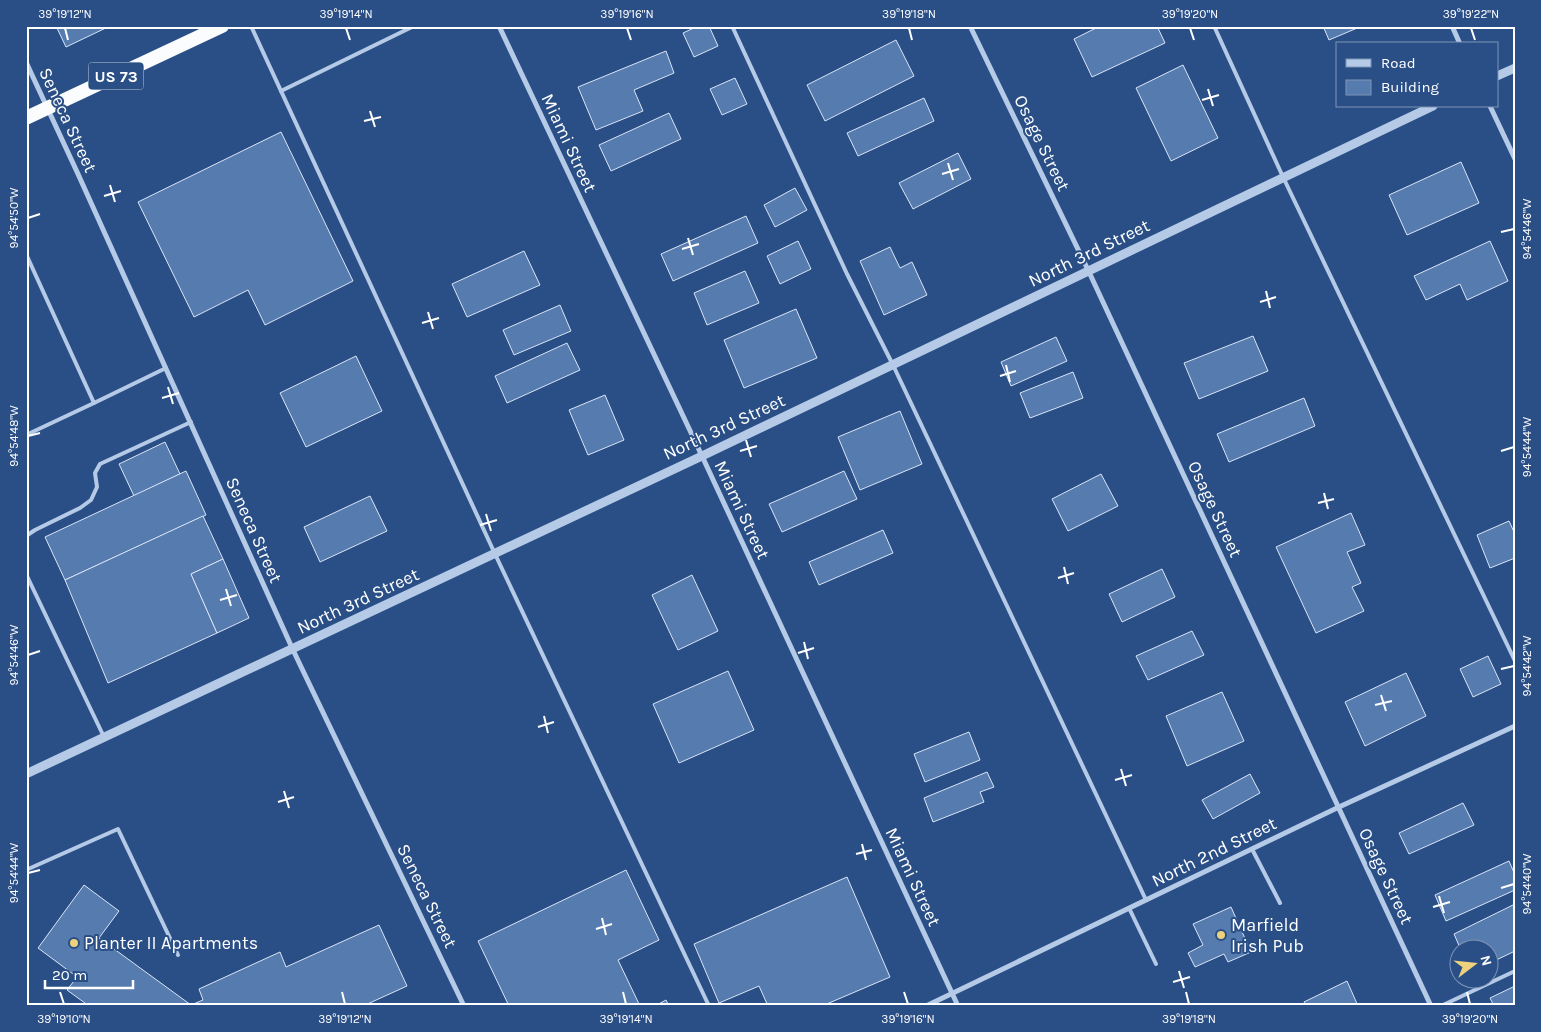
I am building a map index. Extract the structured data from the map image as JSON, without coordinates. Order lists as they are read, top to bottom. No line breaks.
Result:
{"streets":{"highway":["US 73"],"street":["Seneca Street","Miami Street","Osage Street","North 3rd Street","North 2nd Street"]},"crossings":[["US 73","Seneca Street"],["Seneca Street","North 3rd Street"],["Miami Street","North 3rd Street"],["Miami Street","North 2nd Street"],["Osage Street","North 3rd Street"],["Osage Street","North 2nd Street"]],"places":["Marfield Irish Pub","Planter II Apartments"],"legend":["Road","Building"],"scale_bar":"20 m","north":"right","coordinates":["39°19'12\"N","39°19'14\"N","39°19'16\"N","39°19'18\"N","39°19'20\"N","39°19'22\"N","94°54'50\"W","94°54'46\"W","94°54'48\"W","94°54'44\"W","94°54'42\"W","94°54'40\"W","39°19'10\"N"]}
